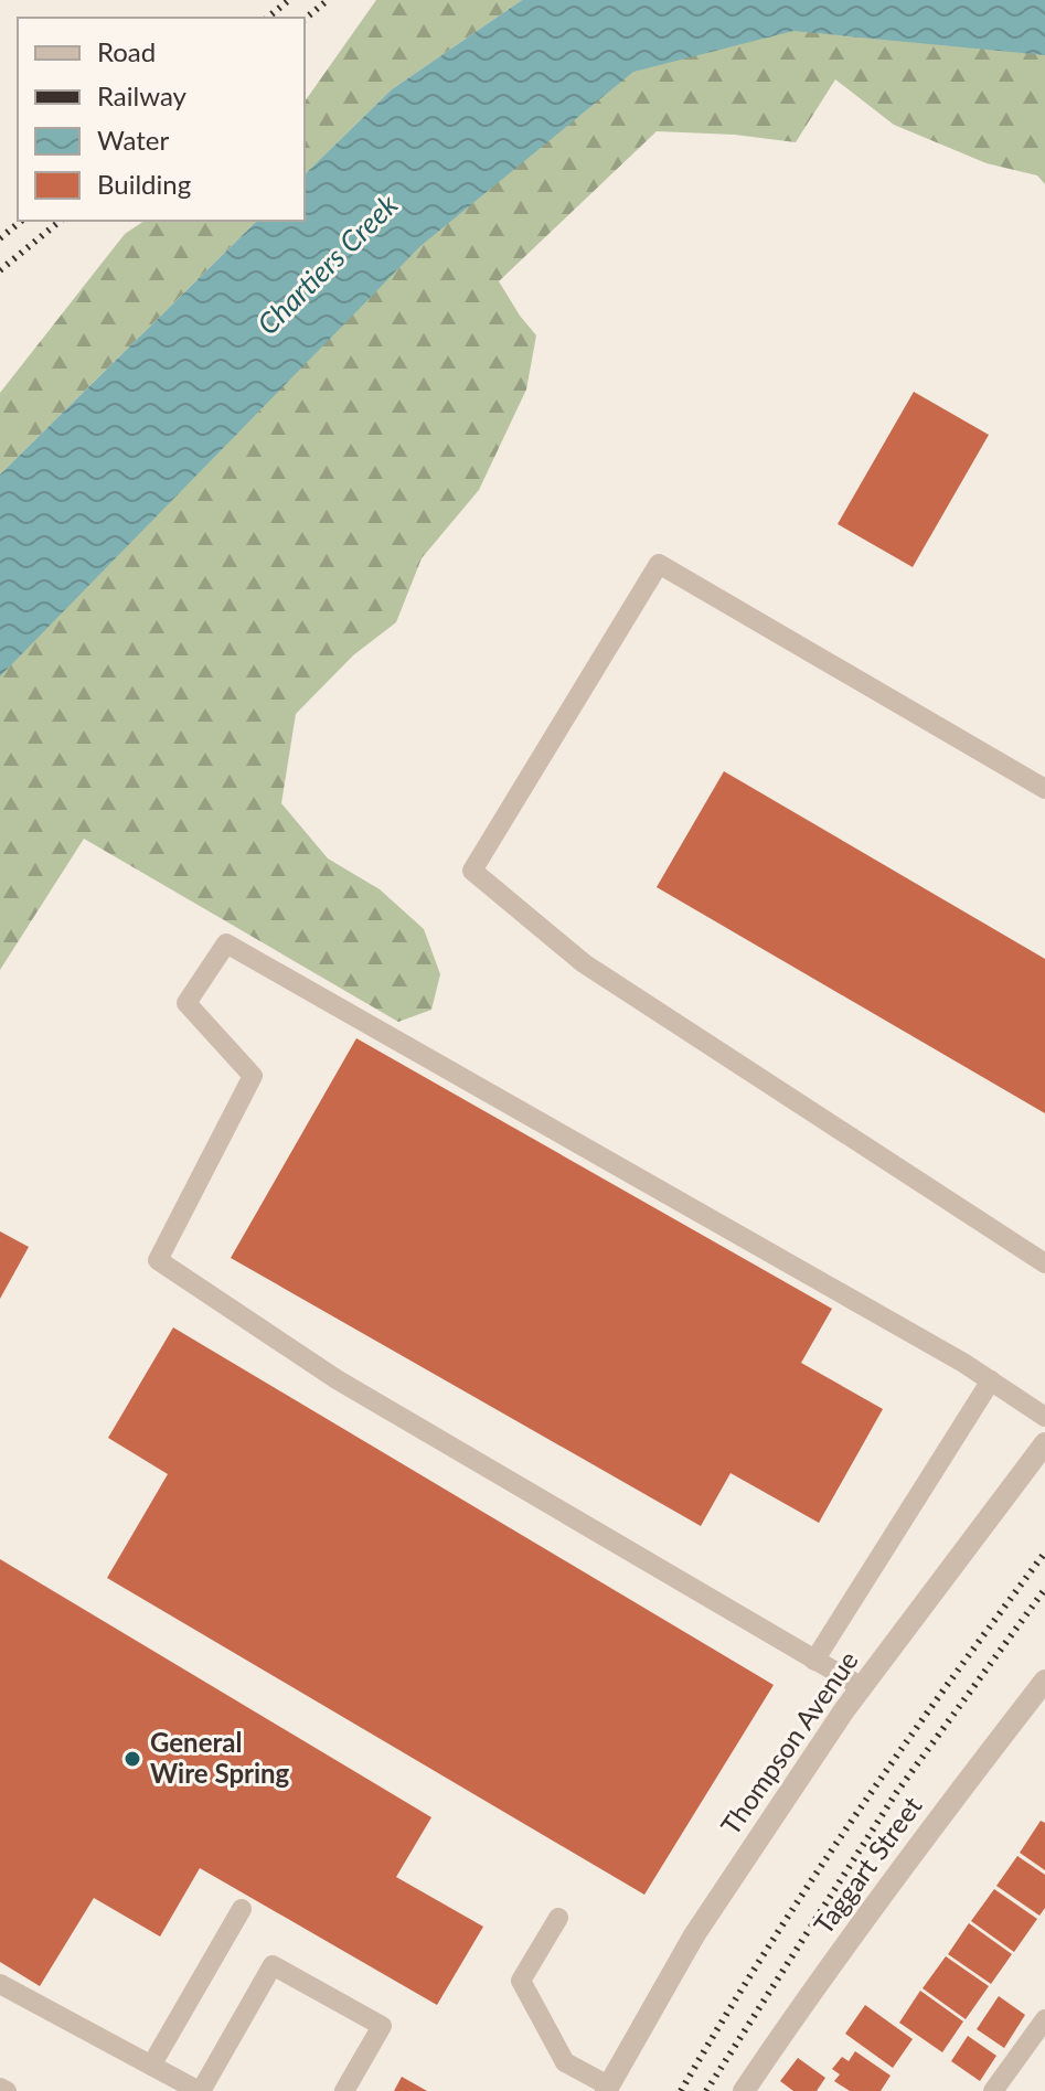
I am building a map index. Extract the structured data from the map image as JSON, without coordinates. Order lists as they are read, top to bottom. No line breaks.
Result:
{"streets":{"street":["Thompson Avenue","Taggart Street"]},"water":["Chartiers Creek"],"places":["General Wire Spring"],"legend":["Road","Railway","Water","Building"]}
